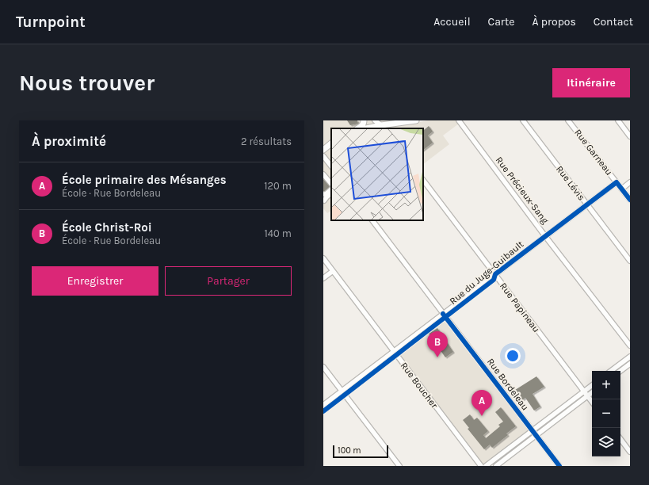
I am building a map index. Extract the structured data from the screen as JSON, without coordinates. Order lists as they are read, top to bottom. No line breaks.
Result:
{"streets":{"street":["Rue Garneau","Rue Lévis","Rue Précieux-Sang","Rue du Juge-Guibault","Rue Papineau","Rue Bordeleau","Rue Boucher"]},"crossings":[["Rue Garneau","Rue du Juge-Guibault"],["Rue Lévis","Rue du Juge-Guibault"],["Rue Précieux-Sang","Rue du Juge-Guibault"],["Rue du Juge-Guibault","Rue Papineau"],["Rue du Juge-Guibault","Rue Bordeleau"],["Rue du Juge-Guibault","Rue Boucher"]],"scale_bar":"100 m","page":{"header":"Turnpoint","nav":["Accueil","Carte","À propos","Contact"],"buttons":["Itinéraire",["Enregistrer","Partager"]],"title":"Nous trouver","heading":["À proximité","2 résultats"],"list":[{"mark":"A","name":"École primaire des Mésanges","note":"École · Rue Bordeleau","value":"120 m"},{"mark":"B","name":"École Christ-Roi","note":"École · Rue Bordeleau","value":"140 m"}],"pins":["B","A"],"map_buttons":["+","−"],"scale":"100 m"}}
